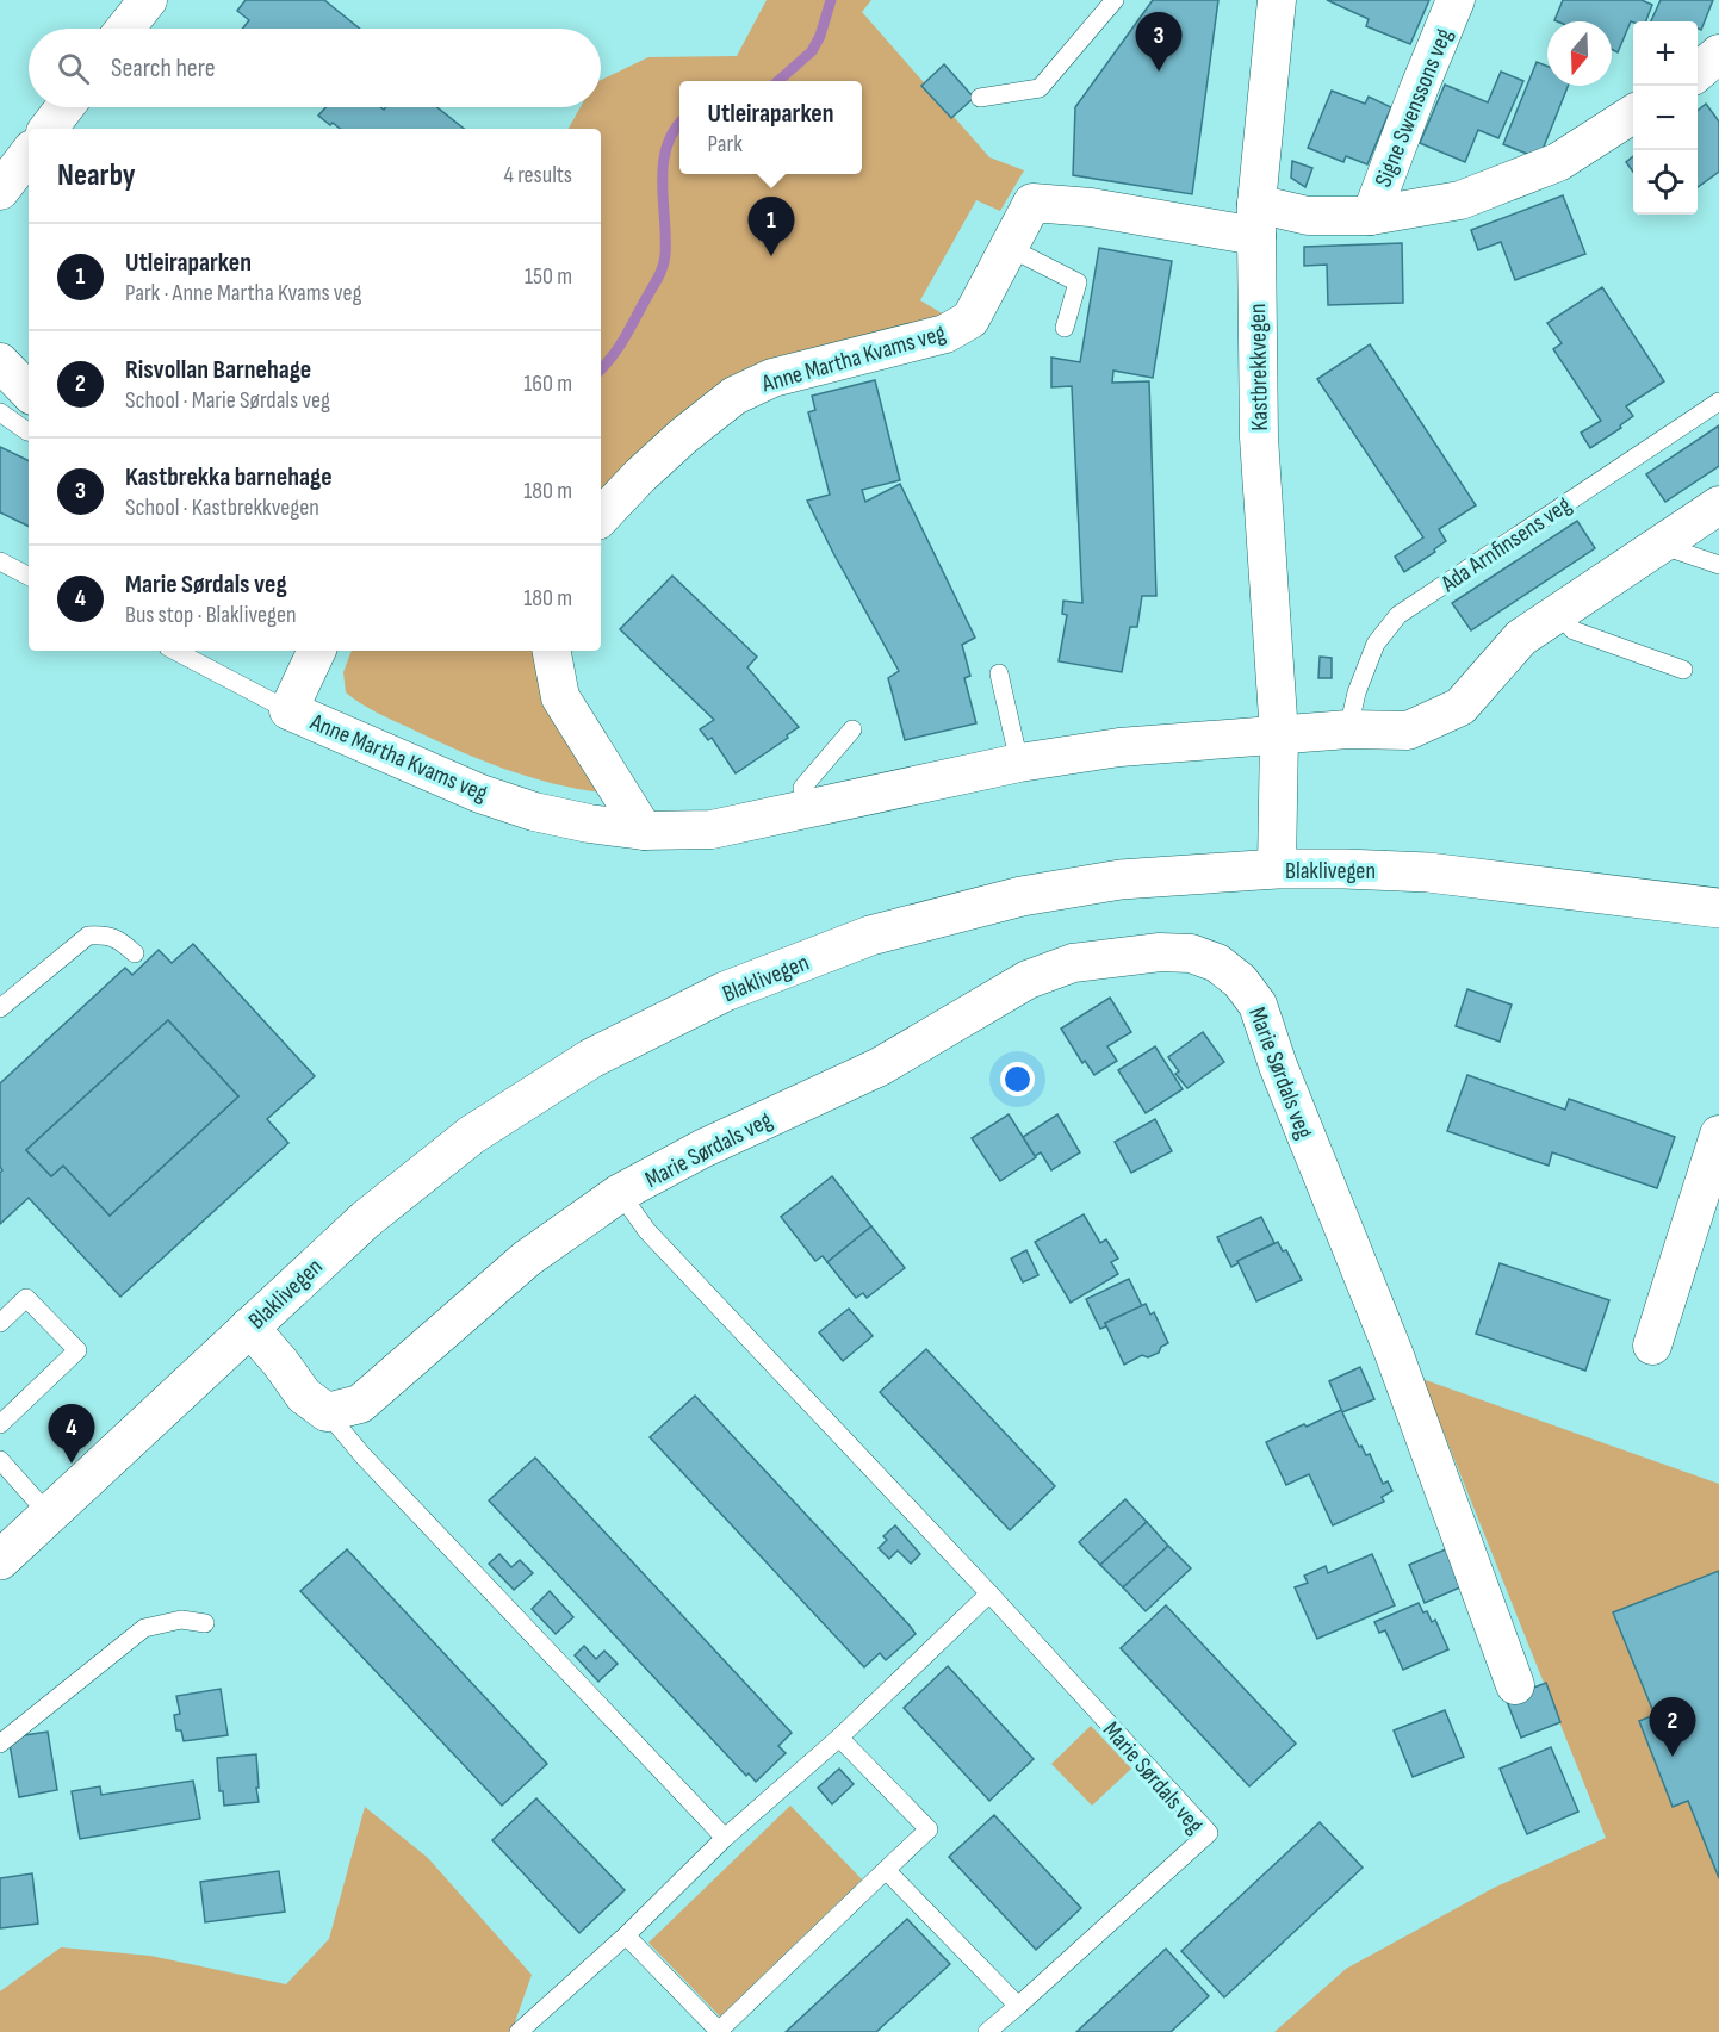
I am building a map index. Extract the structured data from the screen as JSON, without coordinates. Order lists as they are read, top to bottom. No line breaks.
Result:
{"streets":{"main road":["Blaklivegen"],"street":["Signe Swenssons veg","Anne Martha Kvams veg","Kastbrekkvegen","Marie Sørdals veg"],"lane":["Ada Arnfinsens veg"]},"crossings":[["Signe Swenssons veg","Anne Martha Kvams veg"],["Signe Swenssons veg","Kastbrekkvegen"],["Anne Martha Kvams veg","Kastbrekkvegen"],["Kastbrekkvegen","Blaklivegen"]],"north":"bottom","page":{"pins":["3","1","4","2"],"map_buttons":["+","−"],"search":"Search here","popup":["Utleiraparken","Park"],"heading":["Nearby","4 results"],"list":[{"mark":"1","name":"Utleiraparken","note":"Park · Anne Martha Kvams veg","value":"150 m"},{"mark":"2","name":"Risvollan Barnehage","note":"School · Marie Sørdals veg","value":"160 m"},{"mark":"3","name":"Kastbrekka barnehage","note":"School · Kastbrekkvegen","value":"180 m"},{"mark":"4","name":"Marie Sørdals veg","note":"Bus stop · Blaklivegen","value":"180 m"}]}}
